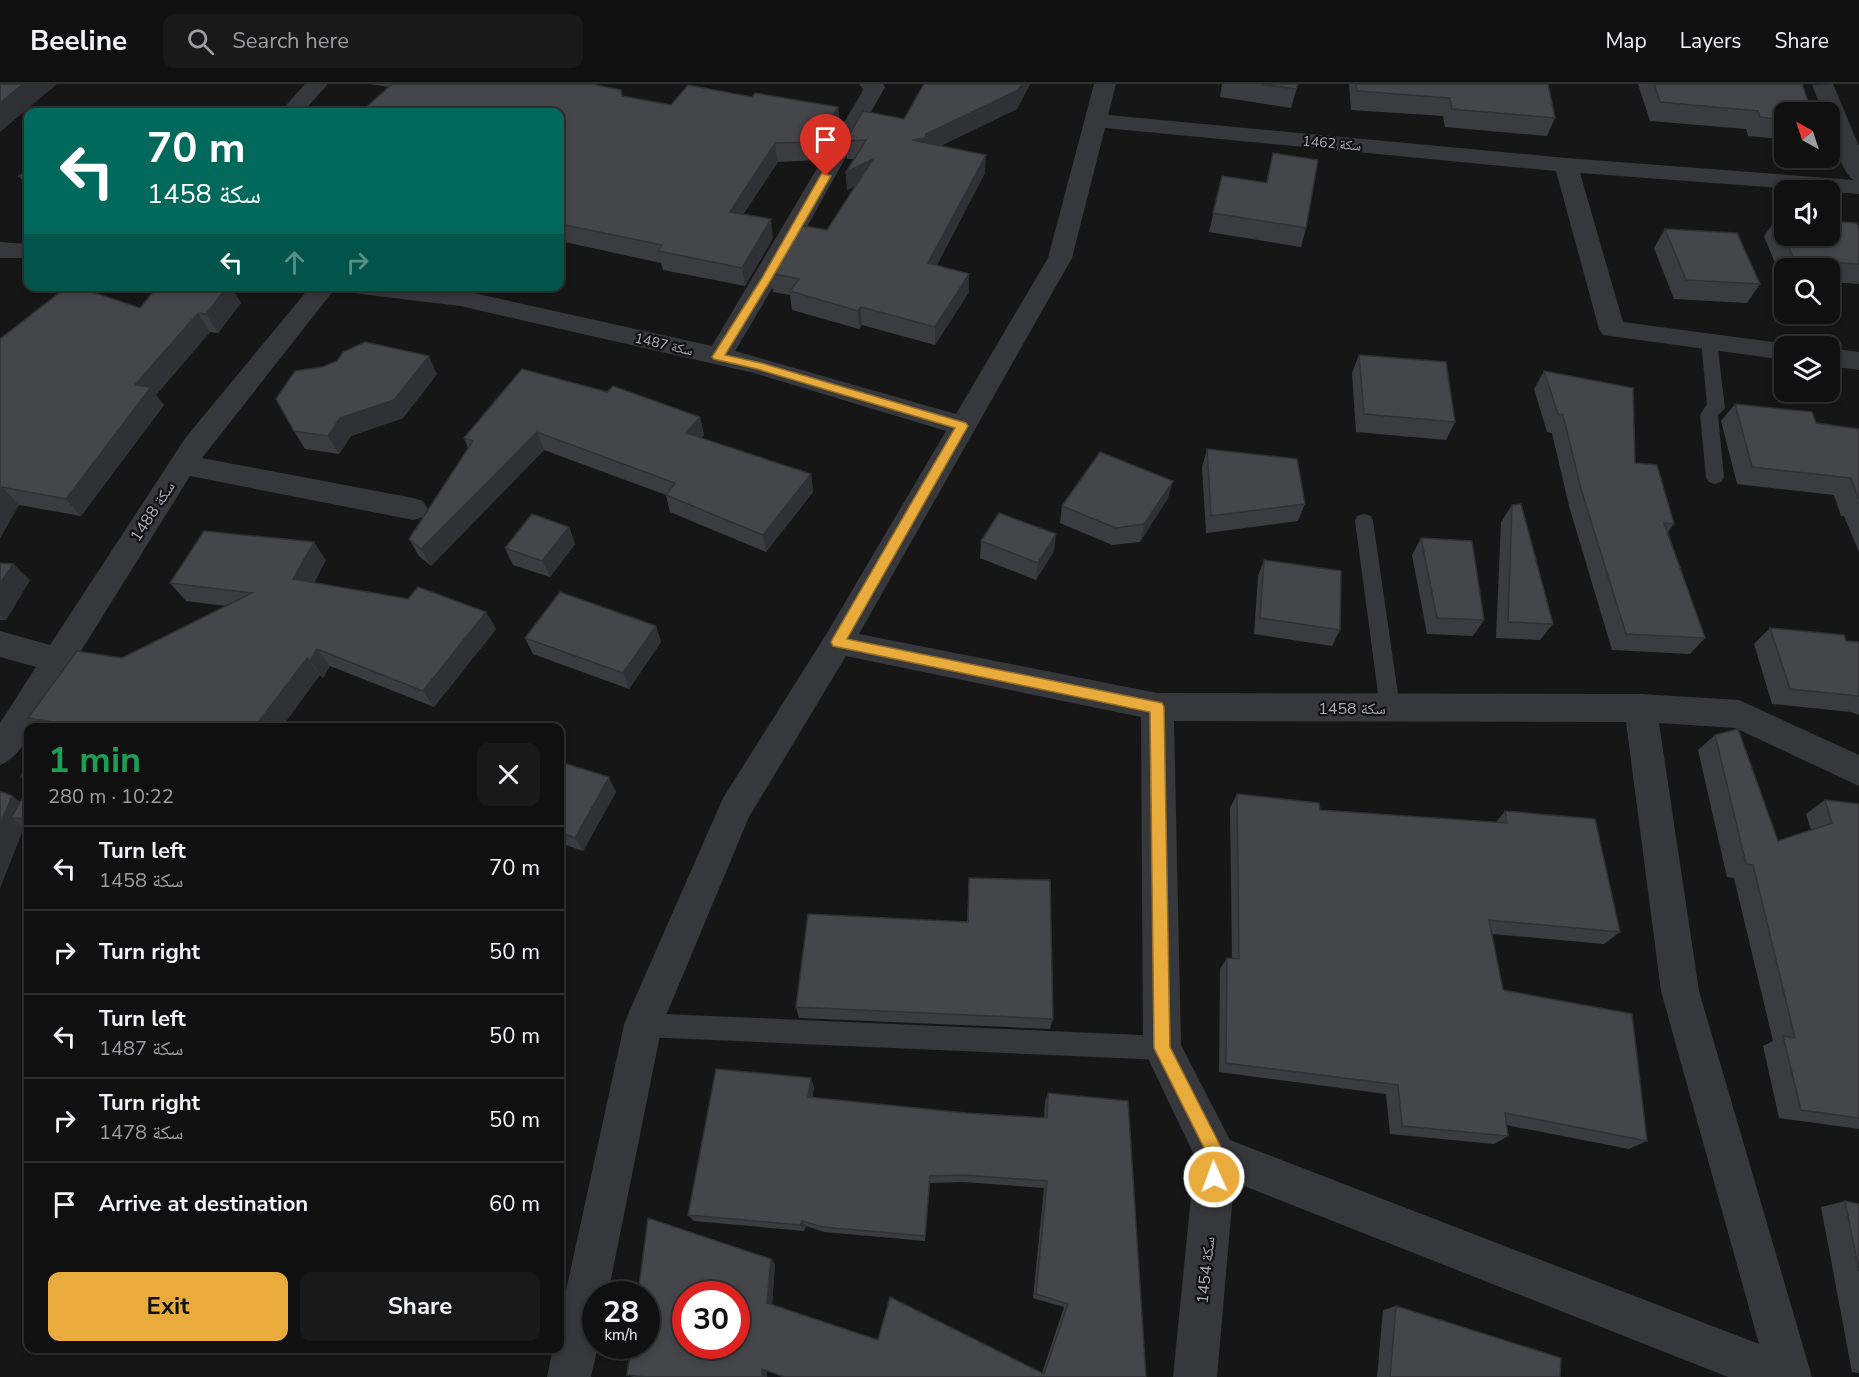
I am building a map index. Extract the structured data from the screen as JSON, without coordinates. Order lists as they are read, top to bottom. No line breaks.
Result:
{"streets":{"street":["سكة 1462","سكة 1487","سكة 1488","سكة 1458","سكة 1454"]},"north":"top left","page":{"header":"Beeline","search":"Search here","nav":["Map","Layers","Share"],"turn":["70 m","سكة 1458"],"heading":["1 min","280 m · 10:22"],"list":[{"name":"Turn left","note":"سكة 1458","value":"70 m"},{"name":"Turn right","value":"50 m"},{"name":"Turn left","note":"سكة 1487","value":"50 m"},{"name":"Turn right","note":"سكة 1478","value":"50 m"},{"name":"Arrive at destination","value":"60 m"}],"buttons":["Exit","Share"],"speed":"28 km/h","limit":"30"}}
